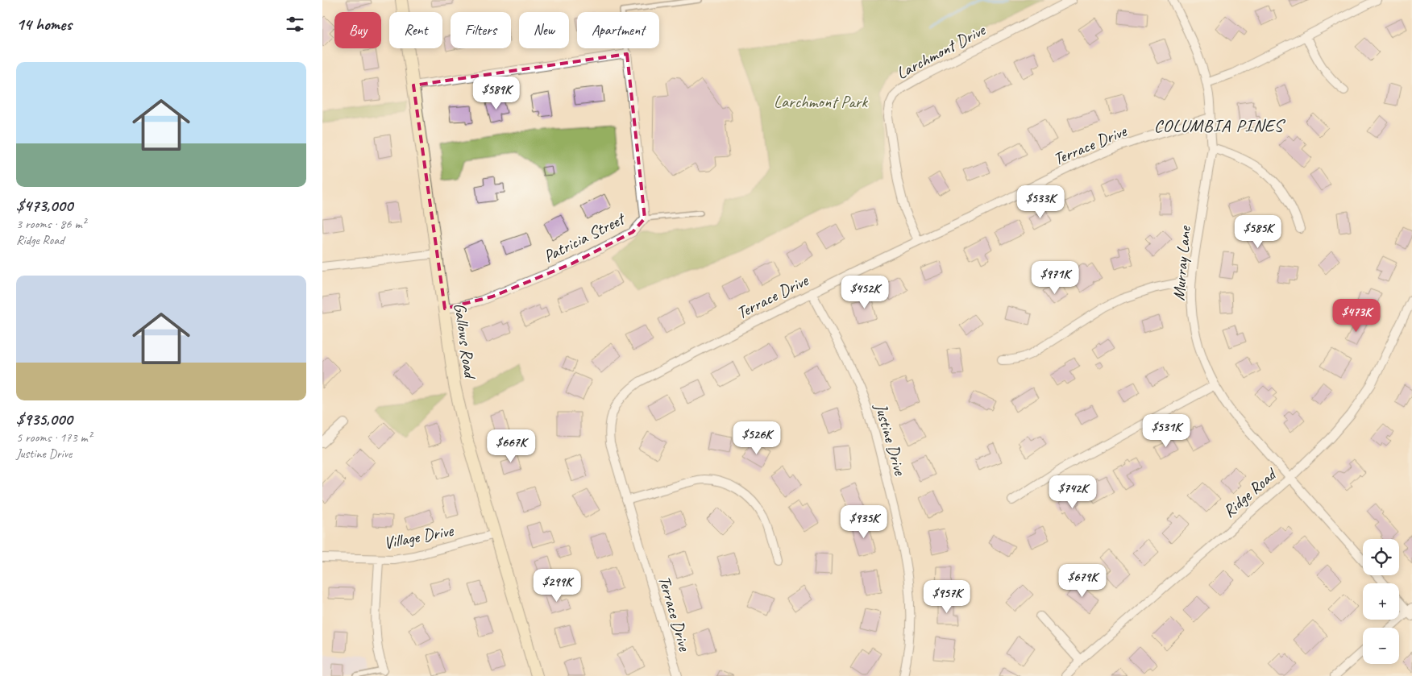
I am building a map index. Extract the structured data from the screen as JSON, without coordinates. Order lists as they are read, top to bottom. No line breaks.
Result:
{"streets":{"main road":["Gallows Road"],"street":["Larchmont Drive","Terrace Drive","Patricia Street","Murray Lane","Justine Drive","Ridge Road","Village Drive"]},"crossings":[["Larchmont Drive","Terrace Drive"],["Terrace Drive","Murray Lane"],["Terrace Drive","Justine Drive"],["Patricia Street","Gallows Road"],["Murray Lane","Ridge Road"],["Gallows Road","Village Drive"]],"districts":["COLUMBIA PINES"],"parks":["Larchmont Park"],"page":{"heading":"14 homes","chip":["Buy","Rent","Filters","New","Apartment"],"list":[{"name":"$473,000","note":"3 rooms · 86 m² · Ridge Road"},{"name":"$935,000","note":"5 rooms · 173 m² · Justine Drive"}],"price":["$589K","$533K","$585K","$971K","$452K","$473K","$531K","$526K","$667K","$742K","$935K","$679K","$299K","$957K"],"map_buttons":["+","−"]}}
